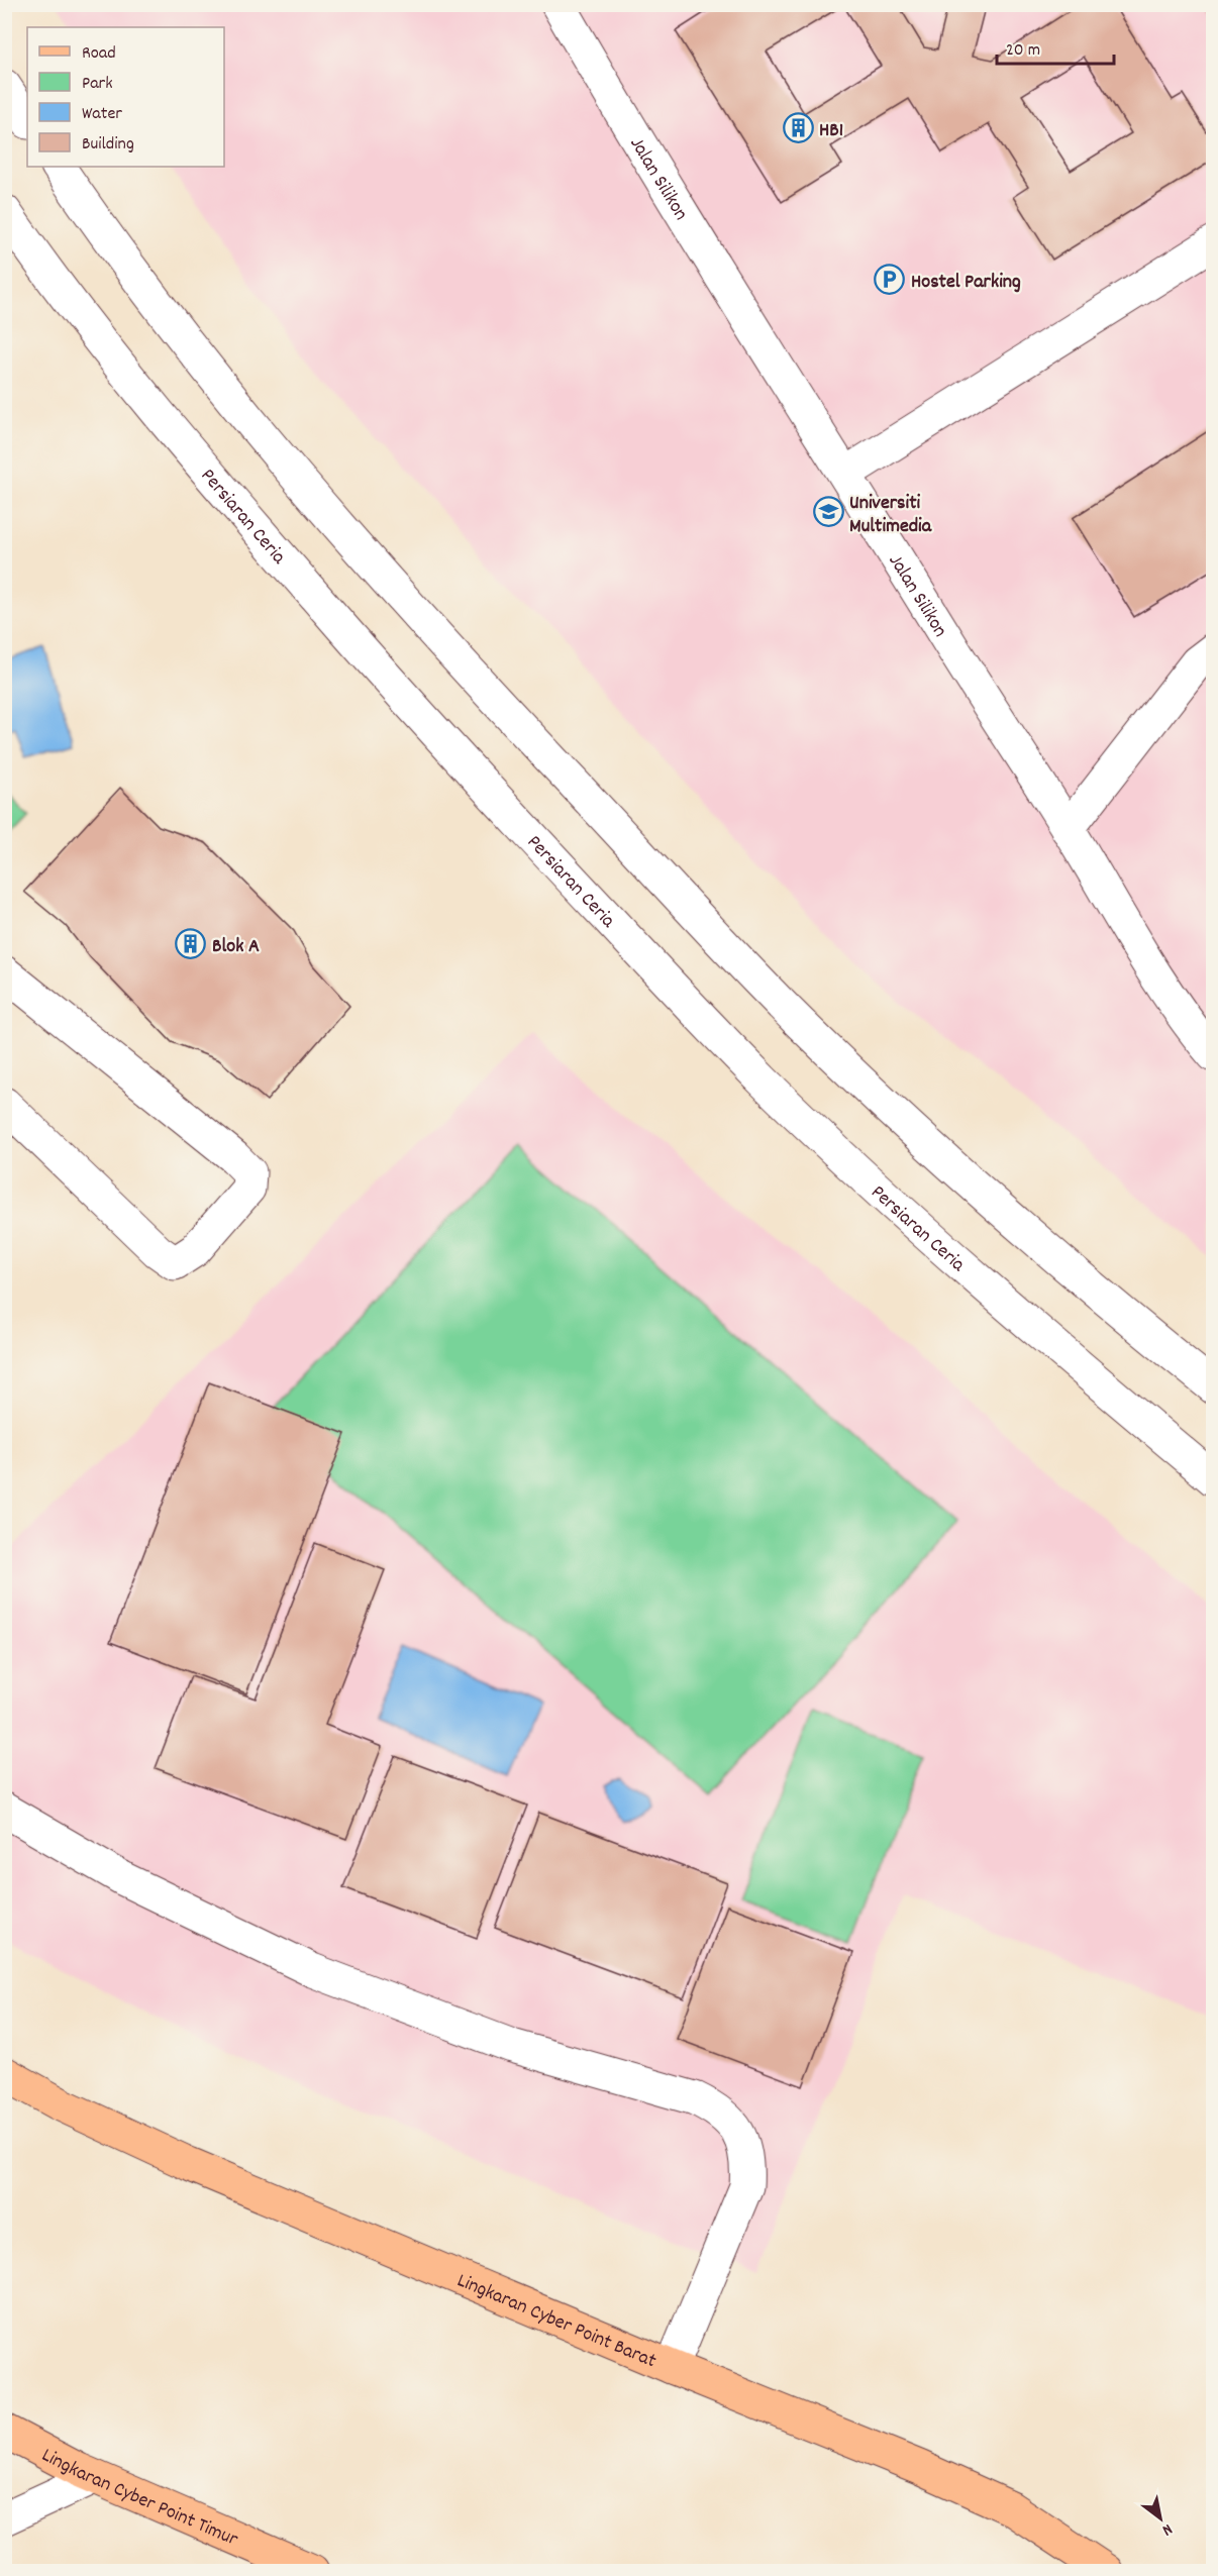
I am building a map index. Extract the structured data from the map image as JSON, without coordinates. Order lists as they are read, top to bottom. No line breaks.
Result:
{"streets":{"main road":["Lingkaran Cyber Point Barat","Lingkaran Cyber Point Timur"],"street":["Jalan Silikon","Persiaran Ceria"]},"places":{"building":["HB1","Blok A"],"parking":["Hostel Parking"],"school or university":["Universiti Multimedia"]},"legend":["Road","Park","Water","Building"],"scale_bar":"20 m","north":"bottom right"}
